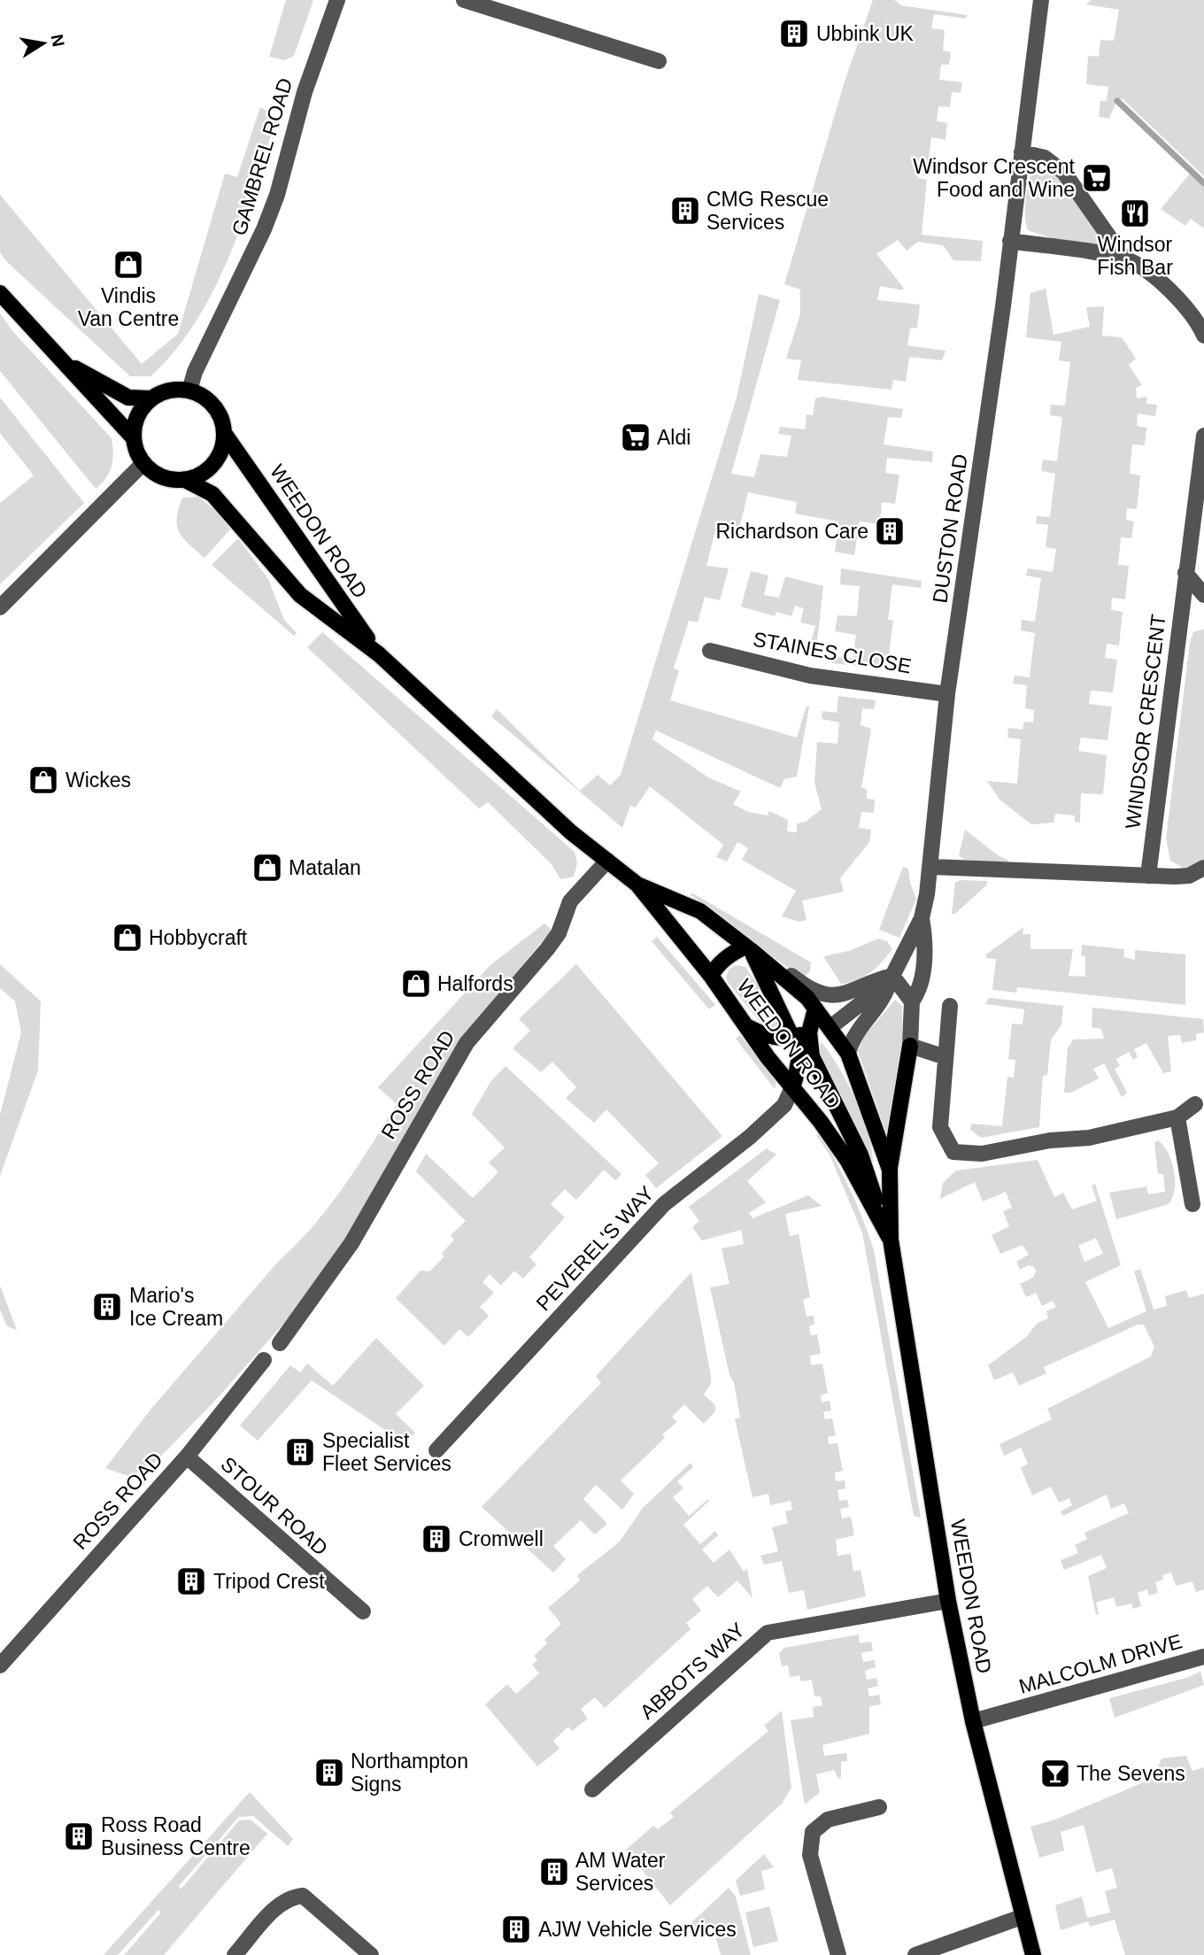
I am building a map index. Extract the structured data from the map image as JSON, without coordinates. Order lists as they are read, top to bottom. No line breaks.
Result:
{"streets":{"main road":["WEEDON ROAD"],"street":["GAMBREL ROAD","DUSTON ROAD","STAINES CLOSE","WINDSOR CRESCENT","ROSS ROAD","PEVEREL'S WAY","STOUR ROAD","MALCOLM DRIVE","ABBOTS WAY"]},"crossings":[["GAMBREL ROAD","WEEDON ROAD"],["DUSTON ROAD","WEEDON ROAD"],["DUSTON ROAD","STAINES CLOSE"],["WEEDON ROAD","ROSS ROAD"],["WEEDON ROAD","PEVEREL'S WAY"],["WEEDON ROAD","MALCOLM DRIVE"],["WEEDON ROAD","ABBOTS WAY"],["ROSS ROAD","STOUR ROAD"]],"places":{"building":["Ubbink UK","CMG Rescue Services","Richardson Care","Mario's Ice Cream","Specialist Fleet Services","Cromwell","Tripod Crest","Northampton Signs","Ross Road Business Centre","AM Water Services","AJW Vehicle Services"],"supermarket":["Windsor Crescent Food and Wine","Aldi"],"restaurant":["Windsor Fish Bar"],"shop":["Vindis Van Centre","Wickes","Matalan","Hobbycraft","Halfords"],"bar":["The Sevens"]},"north":"right"}
